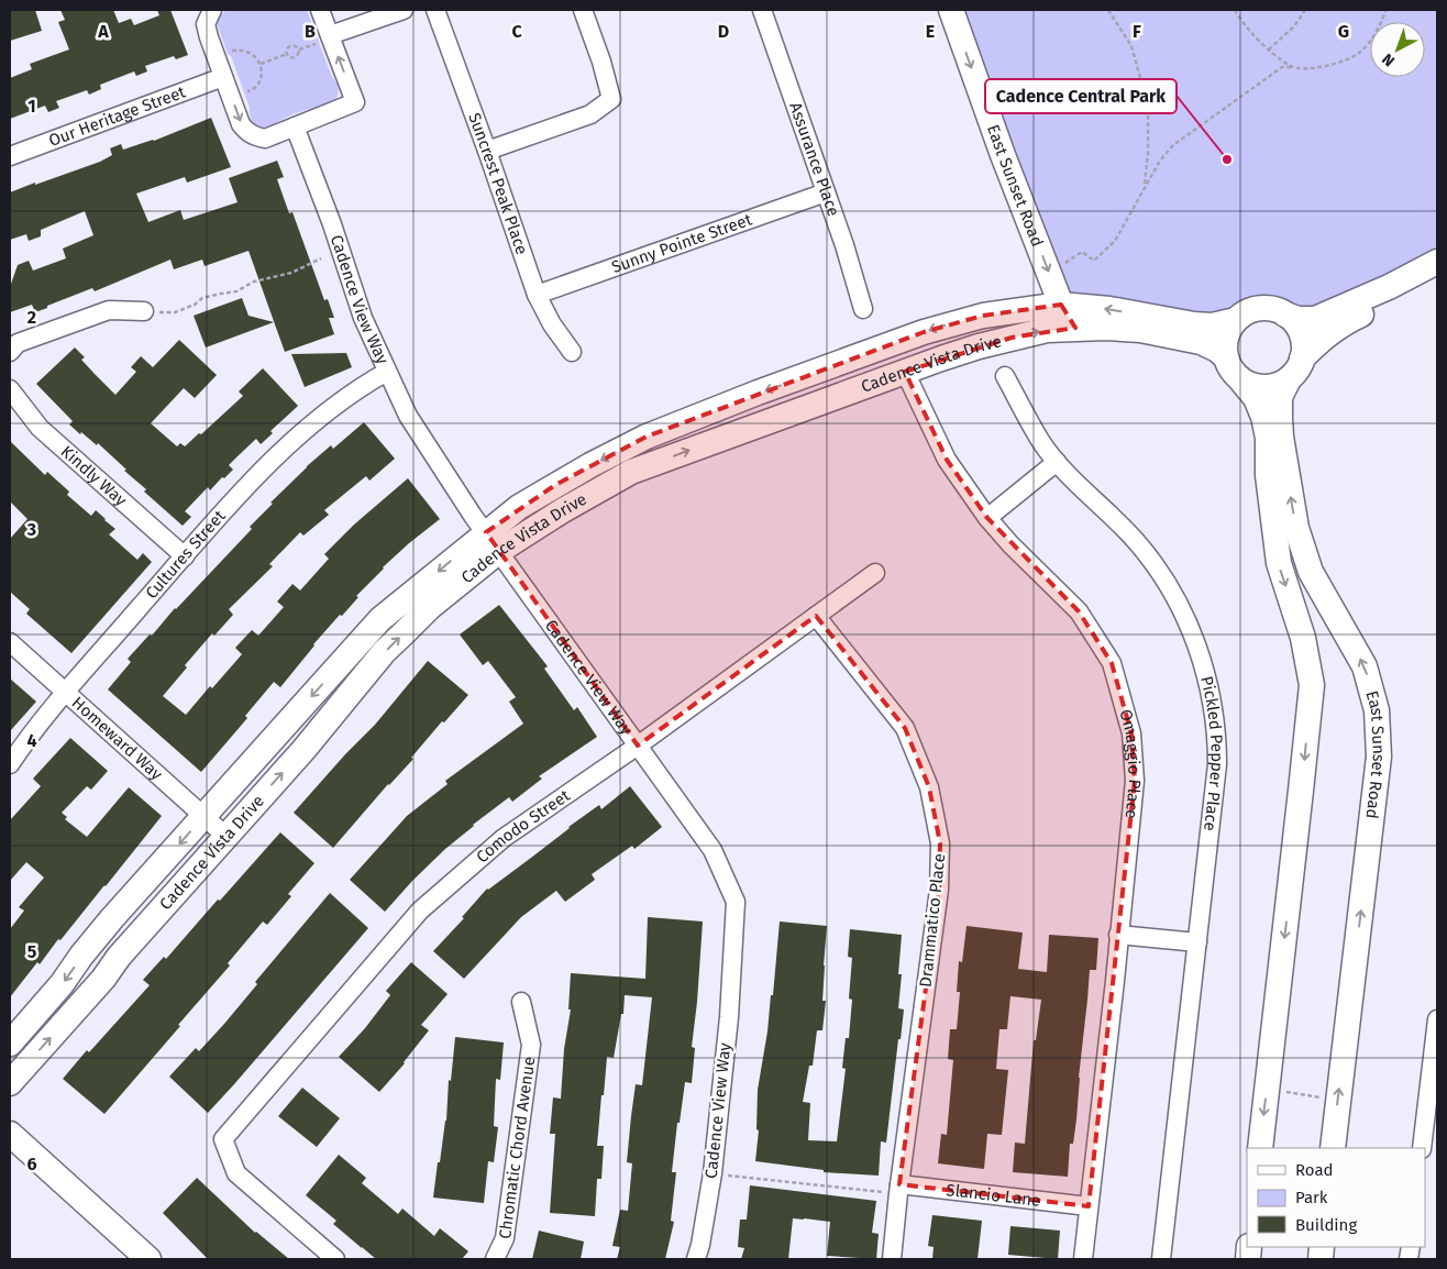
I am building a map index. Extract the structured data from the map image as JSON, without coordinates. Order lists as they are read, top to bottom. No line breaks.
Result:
{"streets":{"street":["Our Heritage Street","Assurance Place","Suncrest Peak Place","East Sunset Road","Sunny Pointe Street","Cadence View Way","Cadence Vista Drive","Kindly Way","Cultures Street","Homeward Way","Pickled Pepper Place","Omaggio Place","Comodo Street","Drammatico Place","Chromatic Chord Avenue","Slancio Lane"]},"crossings":[["Assurance Place","Sunny Pointe Street"],["Suncrest Peak Place","Sunny Pointe Street"],["East Sunset Road","Cadence Vista Drive"],["Cadence View Way","Cadence Vista Drive"],["Cadence View Way","Cultures Street"],["Cadence View Way","Comodo Street"],["Cadence Vista Drive","Homeward Way"],["Cadence Vista Drive","Omaggio Place"],["Kindly Way","Cultures Street"],["Cultures Street","Homeward Way"],["Omaggio Place","Slancio Lane"],["Comodo Street","Drammatico Place"],["Drammatico Place","Slancio Lane"]],"places":["Cadence Central Park"],"legend":["Road","Park","Building"],"north":"bottom left","grid":{"columns":["A","B","C","D","E","F","G"],"rows":["1","2","3","4","5","6"]}}
